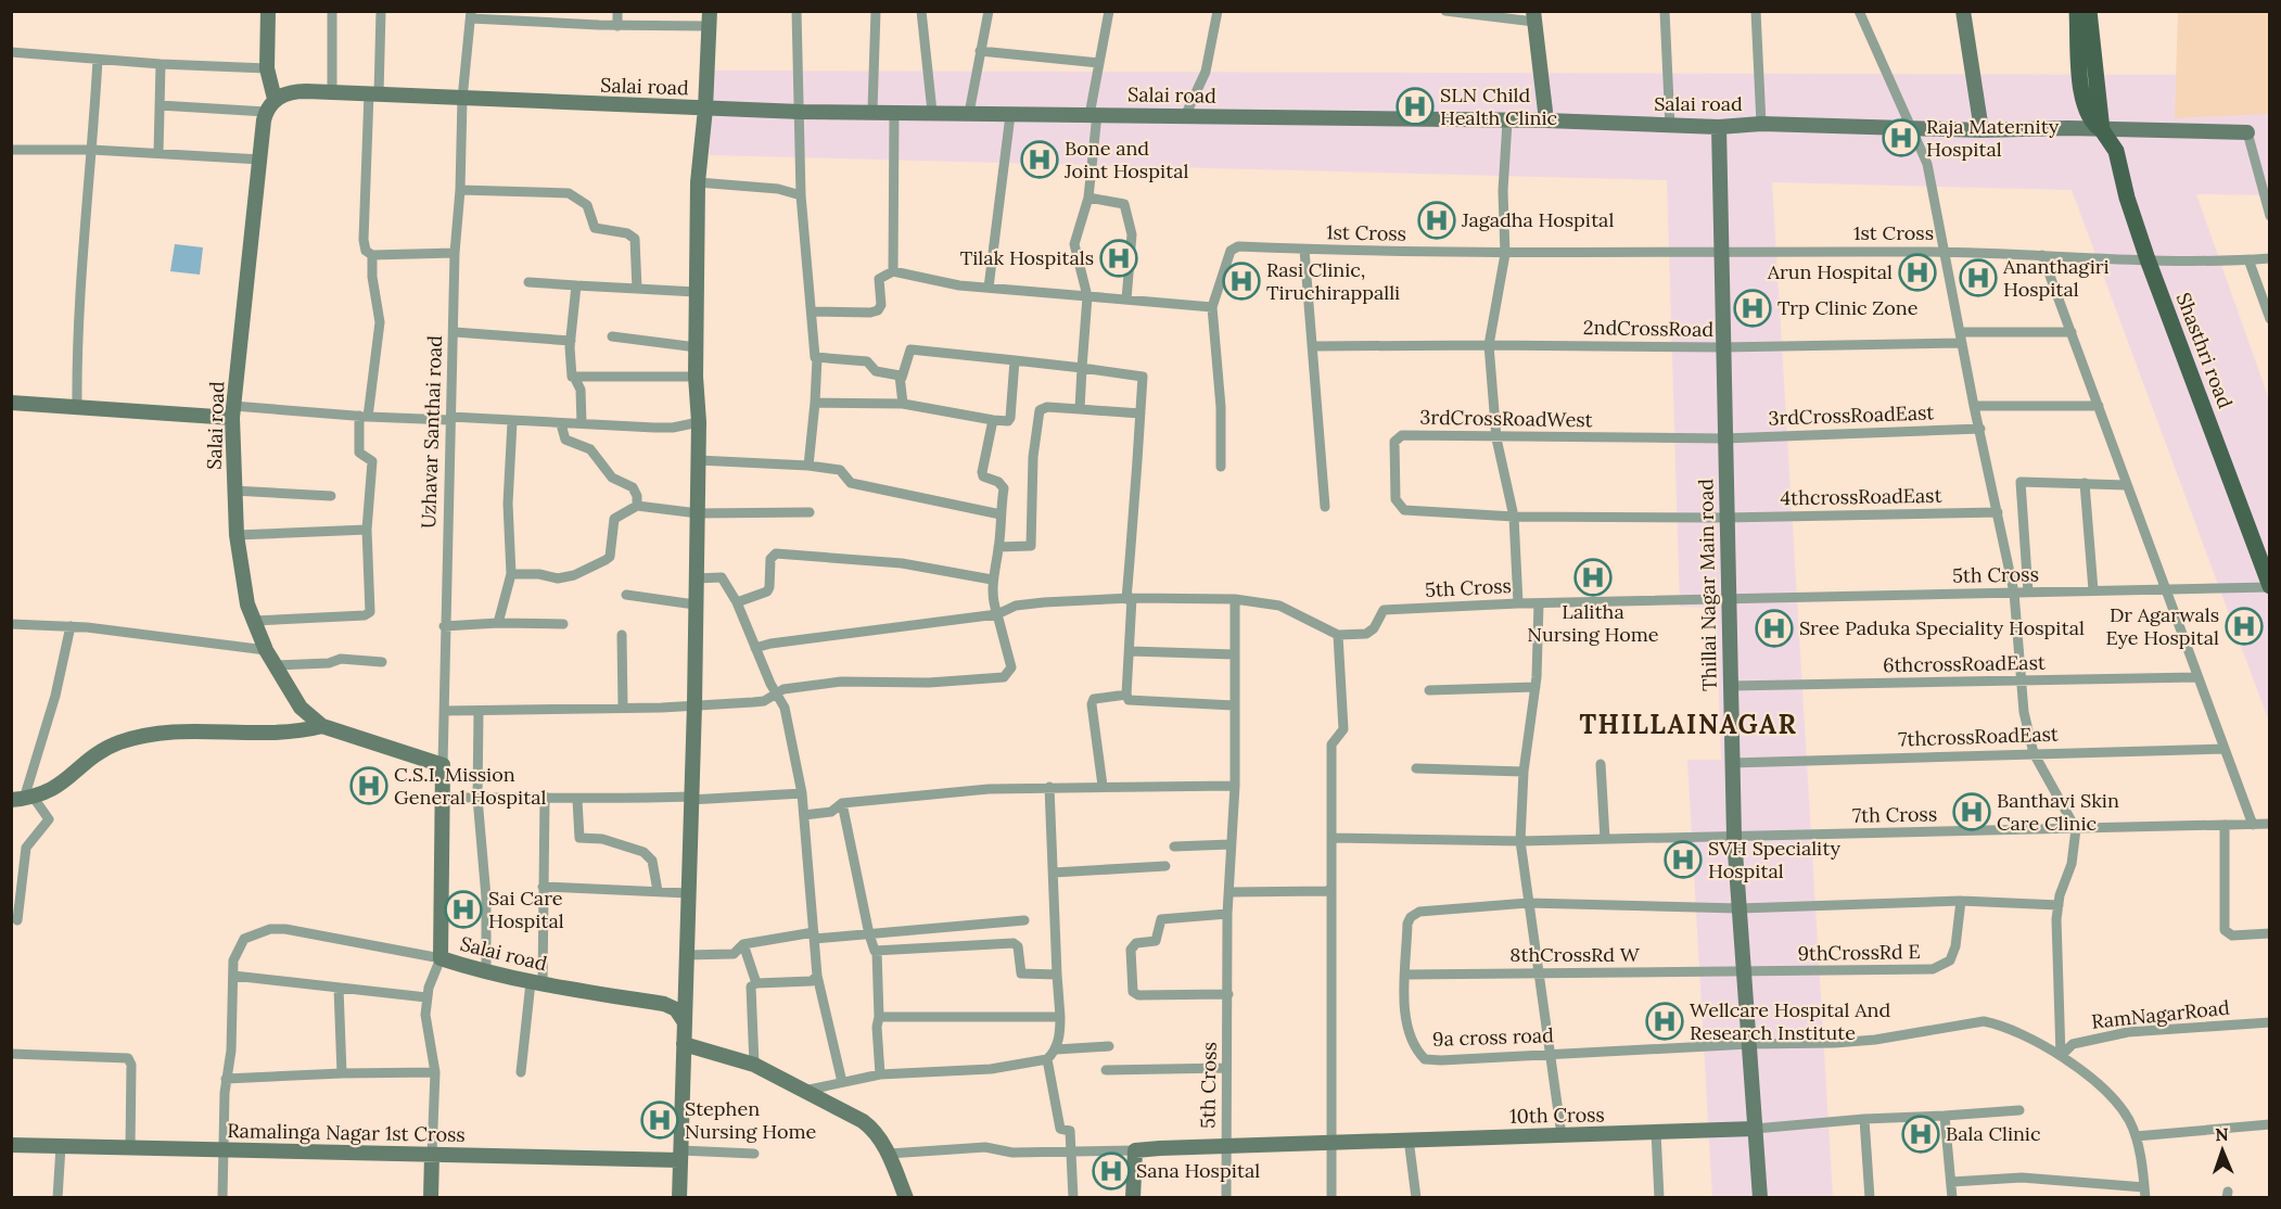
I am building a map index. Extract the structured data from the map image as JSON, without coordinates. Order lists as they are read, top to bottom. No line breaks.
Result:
{"streets":{"main road":["Shasthri road"],"street":["Salai road","1st Cross","2ndCrossRoad","3rdCrossRoadEast","3rdCrossRoadWest","Uzhavar Santhai road","4thcrossRoadEast","5th Cross","Thillai Nagar Main road","6thcrossRoadEast","7thcrossRoadEast","7th Cross","9thCrossRd E","8thCrossRd W","RamNagarRoad","9a cross road","10th Cross","Ramalinga Nagar 1st Cross"]},"crossings":[["Salai road","Shasthri road"],["Salai road","Uzhavar Santhai road"],["Salai road","Thillai Nagar Main road"],["1st Cross","Shasthri road"],["1st Cross","Thillai Nagar Main road"],["2ndCrossRoad","Thillai Nagar Main road"],["Shasthri road","5th Cross"],["3rdCrossRoadEast","3rdCrossRoadWest"],["3rdCrossRoadEast","Thillai Nagar Main road"],["3rdCrossRoadWest","4thcrossRoadEast"],["3rdCrossRoadWest","Thillai Nagar Main road"],["4thcrossRoadEast","Thillai Nagar Main road"],["5th Cross","Thillai Nagar Main road"],["5th Cross","10th Cross"],["Thillai Nagar Main road","6thcrossRoadEast"],["Thillai Nagar Main road","7thcrossRoadEast"],["Thillai Nagar Main road","7th Cross"],["Thillai Nagar Main road","9thCrossRd E"],["Thillai Nagar Main road","8thCrossRd W"],["Thillai Nagar Main road","9a cross road"],["Thillai Nagar Main road","10th Cross"],["9thCrossRd E","8thCrossRd W"],["9thCrossRd E","9a cross road"],["8thCrossRd W","9a cross road"],["RamNagarRoad","9a cross road"]],"districts":["THILLAINAGAR"],"places":{"hospital":["SLN Child Health Clinic","Raja Maternity Hospital","Bone and Joint Hospital","Jagadha Hospital","Tilak Hospitals","Arun Hospital","Ananthagiri Hospital","Rasi Clinic, Tiruchirappalli","Trp Clinic Zone","Lalitha Nursing Home","Dr Agarwals Eye Hospital","Sree Paduka Speciality Hospital","C.S.I. Mission General Hospital","Banthavi Skin Care Clinic","SVH Speciality Hospital","Sai Care Hospital","Wellcare Hospital And Research Institute","Stephen Nursing Home","Bala Clinic","Sana Hospital"]},"north":"top"}
